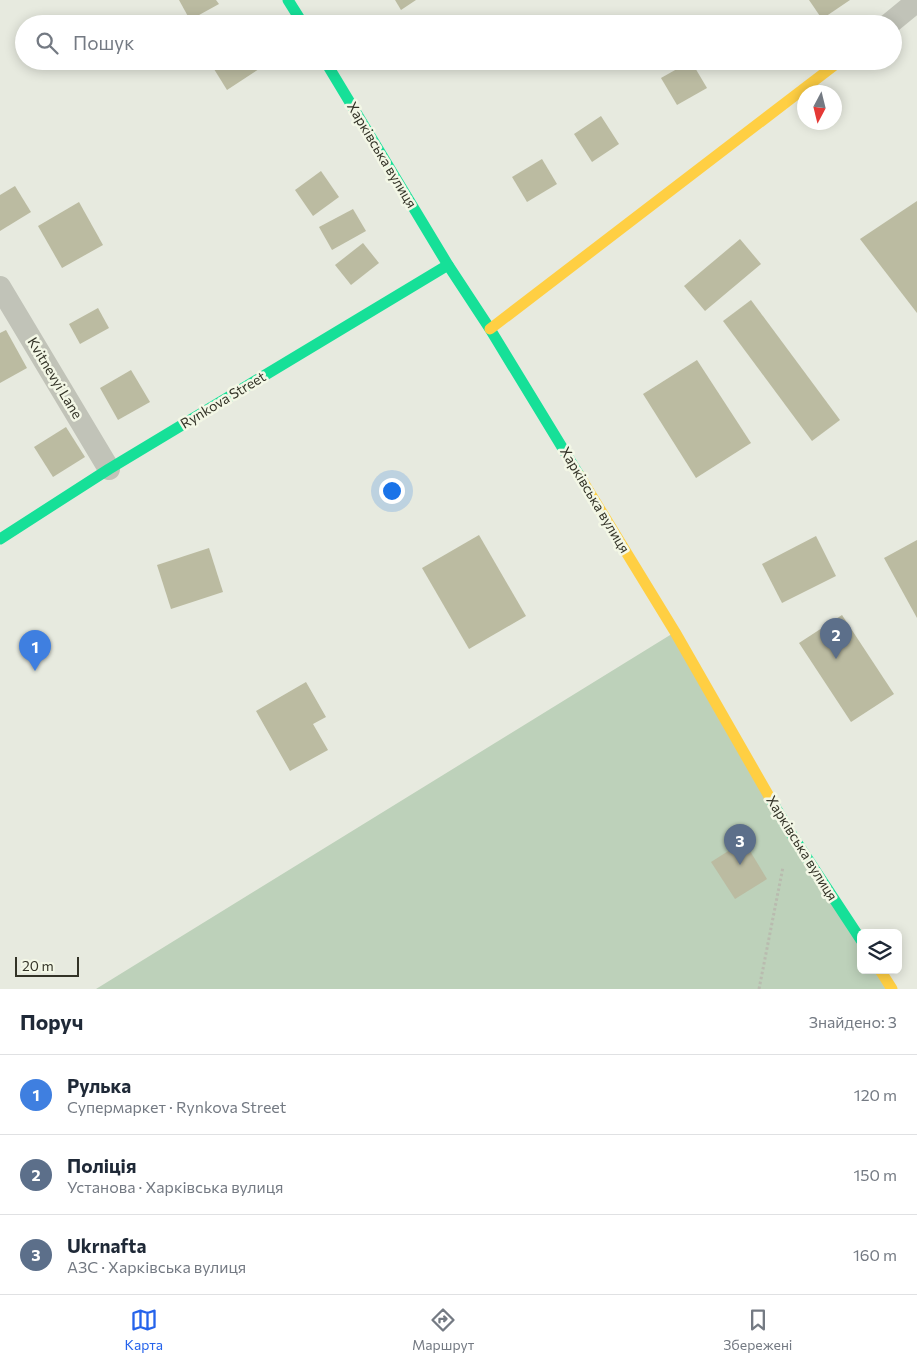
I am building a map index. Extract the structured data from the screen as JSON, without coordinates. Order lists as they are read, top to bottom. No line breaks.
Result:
{"streets":{"main road":["Харківська вулиця","Rynkova Street"],"street":["Kvitnevyi Lane"]},"crossings":[["Харківська вулиця","Rynkova Street"],["Kvitnevyi Lane","Rynkova Street"]],"scale_bar":"20 m","north":"bottom","page":{"search":"Пошук","pins":["2","1","3"],"scale":"20 m","heading":["Поруч","Знайдено: 3"],"list":[{"mark":"1","name":"Рулька","note":"Супермаркет · Rynkova Street","value":"120 m"},{"mark":"2","name":"Поліція","note":"Установа · Харківська вулиця","value":"150 m"},{"mark":"3","name":"Ukrnafta","note":"АЗС · Харківська вулиця","value":"160 m"}],"nav":["Карта","Маршрут","Збережені"]}}
